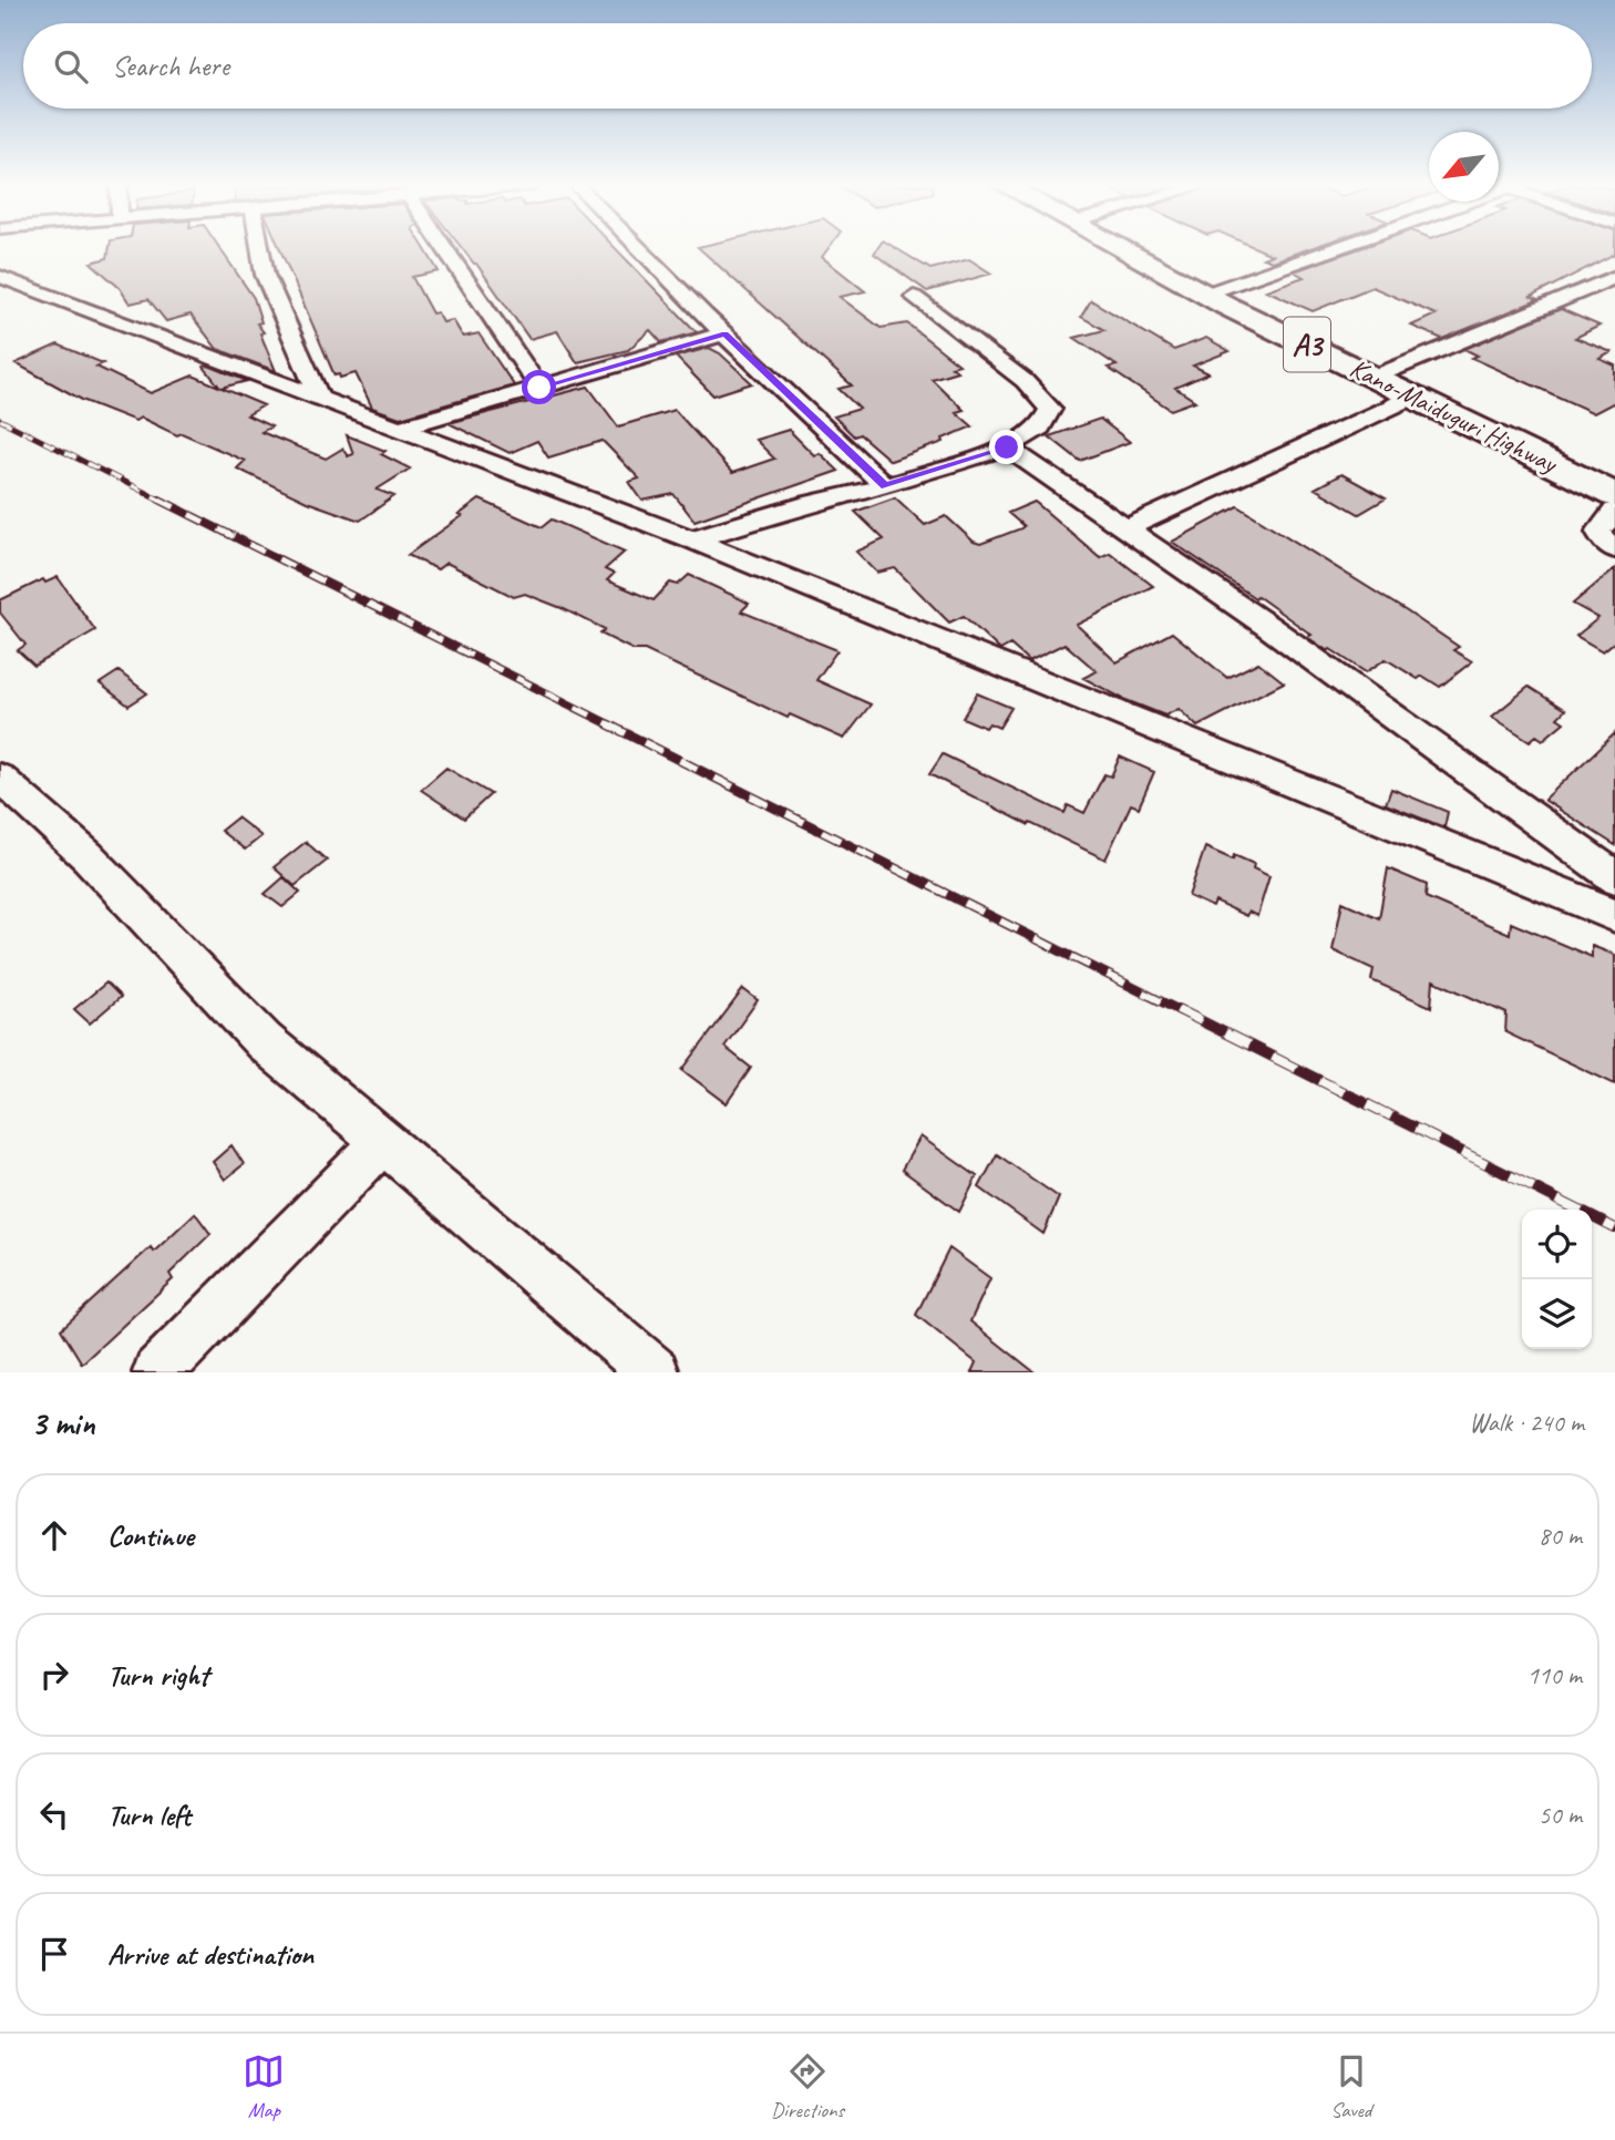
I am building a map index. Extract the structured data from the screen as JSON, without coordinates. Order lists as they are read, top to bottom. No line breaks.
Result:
{"streets":{"highway":["A3","Kano-Maiduguri Highway"]},"north":"bottom left","page":{"search":"Search here","heading":["3 min","Walk · 240 m"],"list":[["Continue","80 m"],["Turn right","110 m"],["Turn left","50 m"],"Arrive at destination"],"nav":["Map","Directions","Saved"]}}
